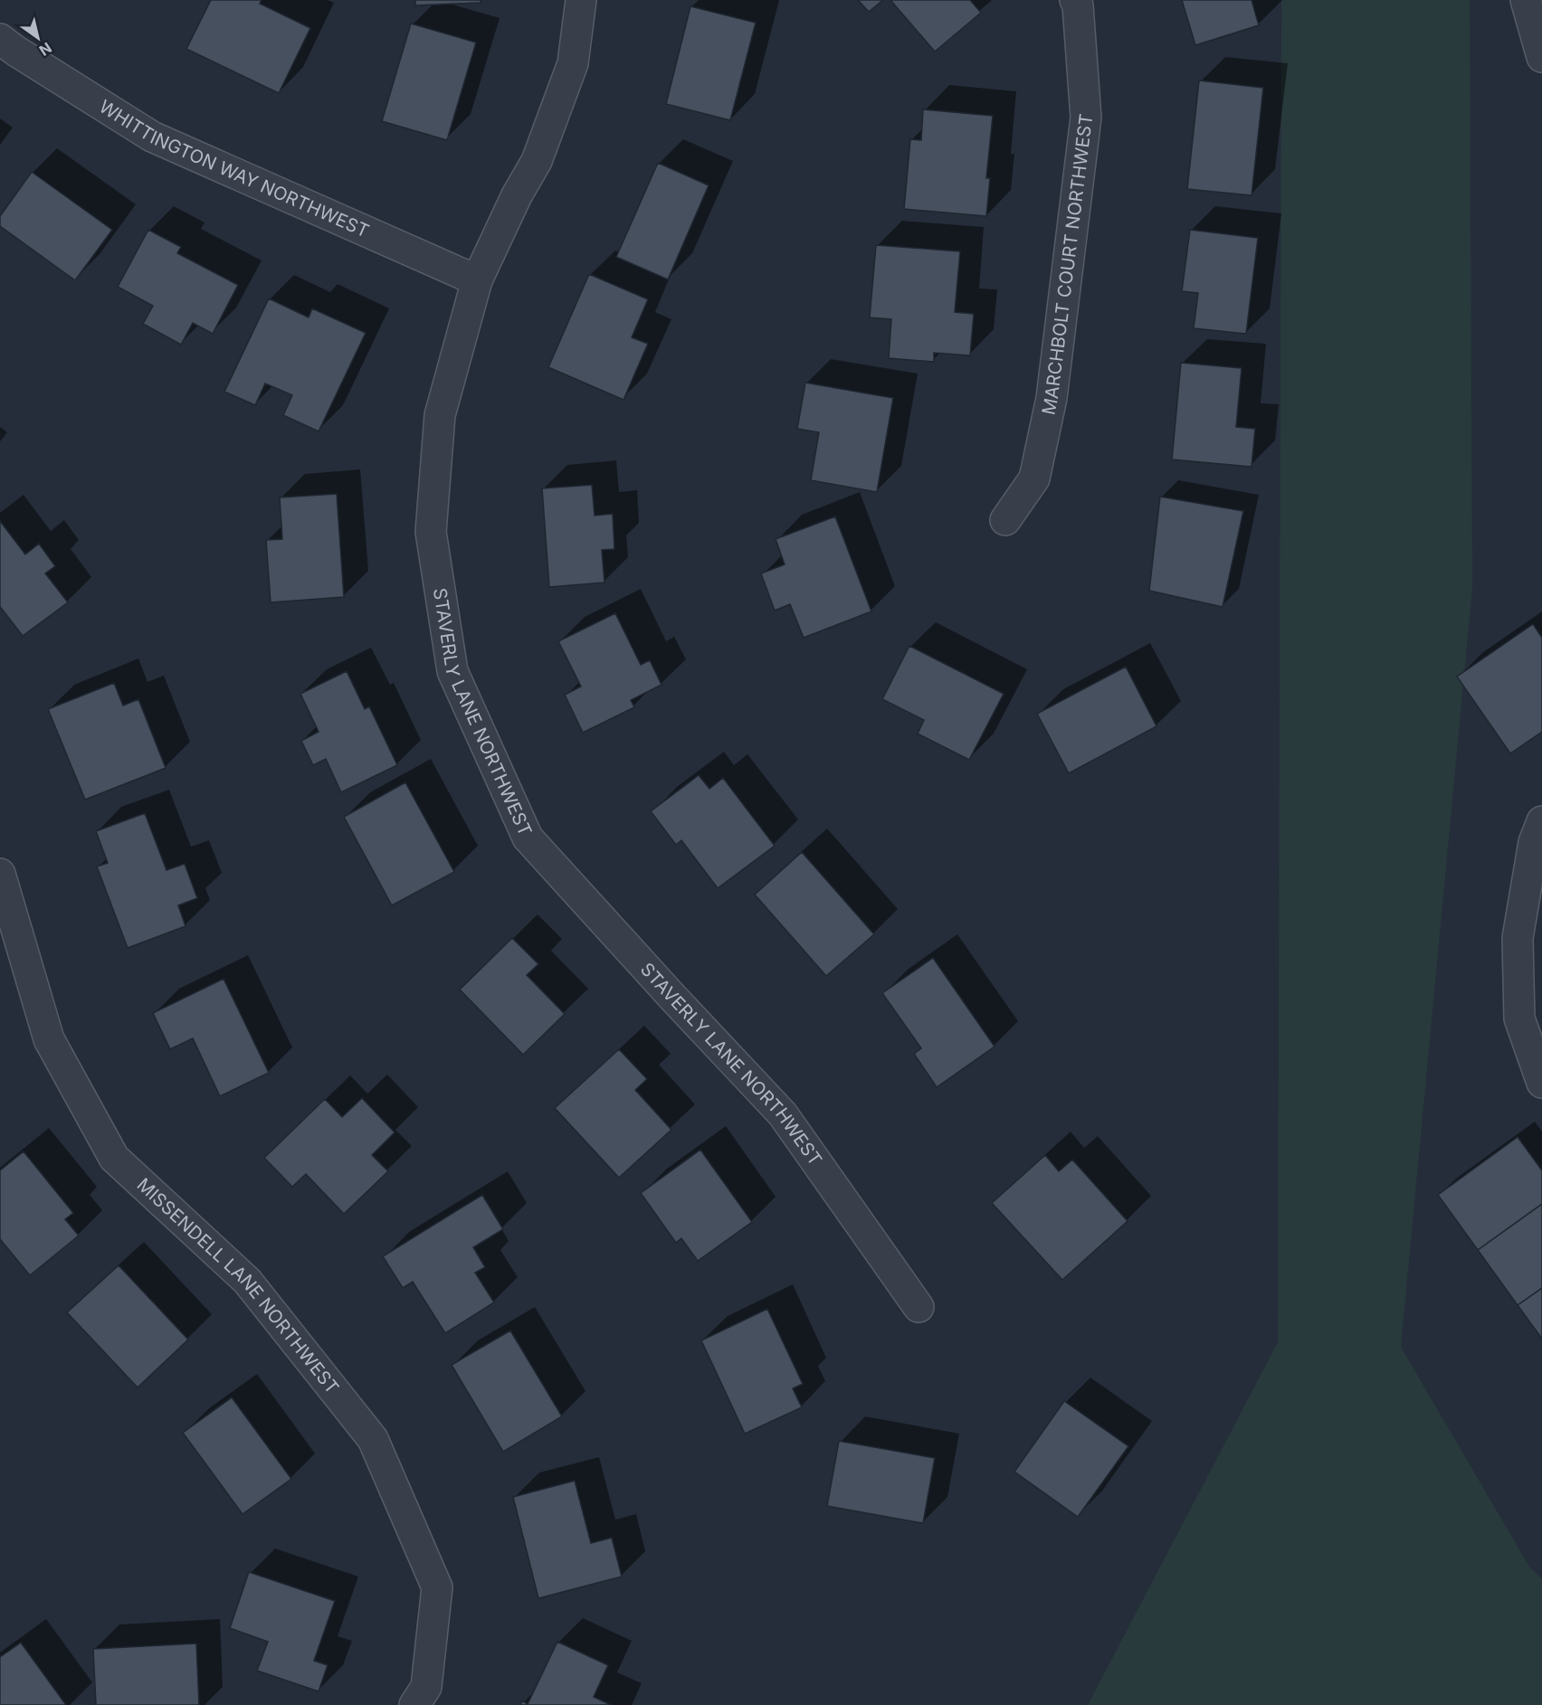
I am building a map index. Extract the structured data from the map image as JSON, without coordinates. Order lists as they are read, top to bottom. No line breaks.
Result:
{"streets":{"street":["WHITTINGTON WAY NORTHWEST","MARCHBOLT COURT NORTHWEST","STAVERLY LANE NORTHWEST","MISSENDELL LANE NORTHWEST"]},"crossings":[["WHITTINGTON WAY NORTHWEST","STAVERLY LANE NORTHWEST"]],"north":"bottom right"}
